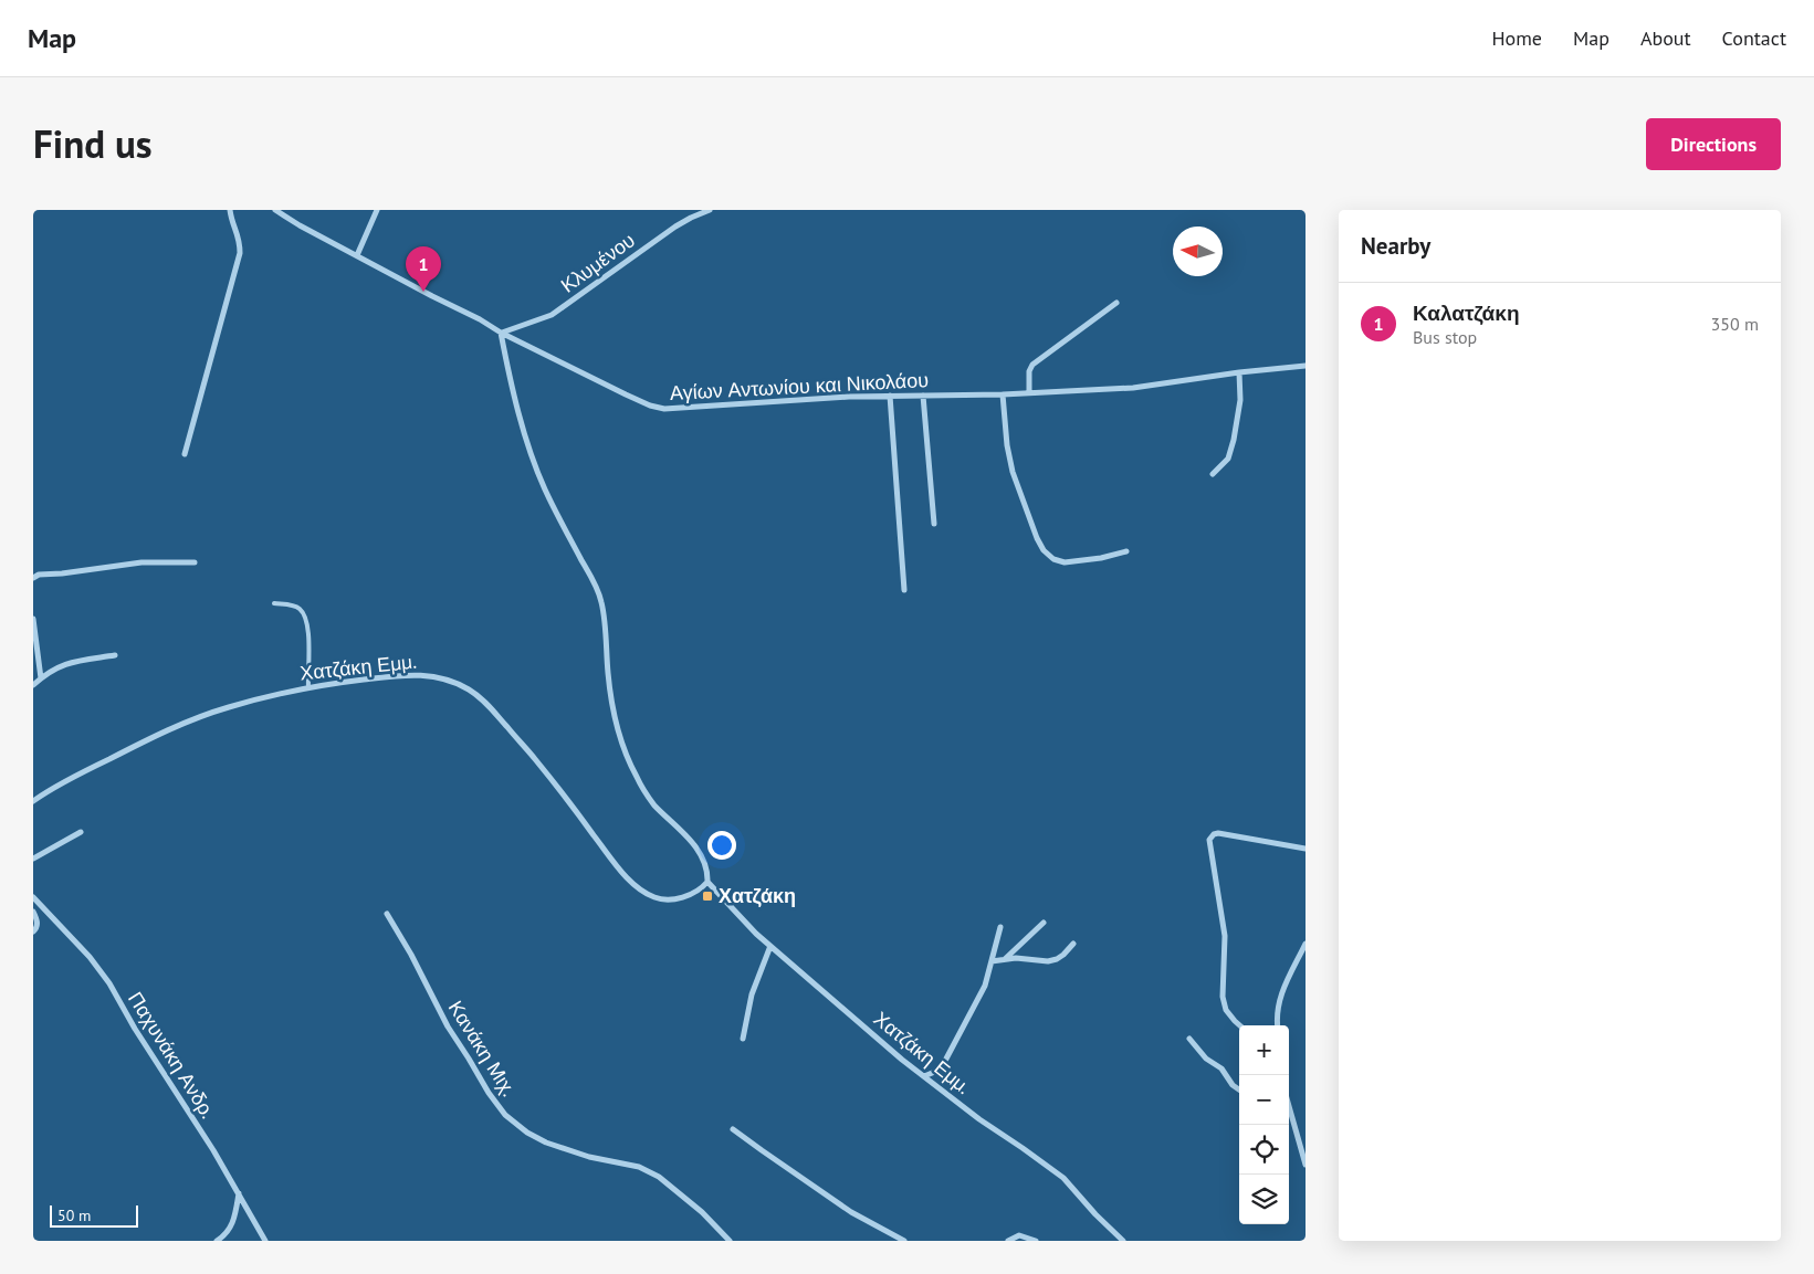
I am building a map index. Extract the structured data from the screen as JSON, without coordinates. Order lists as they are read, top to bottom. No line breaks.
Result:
{"streets":{"street":["Κλυμένου","Αγίων Αντωνίου και Νικολάου","Χατζάκη Εμμ.","Κανάκη Μιχ.","Παχυνάκη Ανδρ."]},"crossings":[["Κλυμένου","Αγίων Αντωνίου και Νικολάου"]],"places":{"transit":["Χατζάκη"]},"scale_bar":"50 m","north":"left","page":{"header":"Map","nav":["Home","Map","About","Contact"],"title":"Find us","buttons":"Directions","heading":"Nearby","pins":"1","list":[{"mark":"1","name":"Καλατζάκη","note":"Bus stop","value":"350 m"}],"map_buttons":["+","−"],"scale":"50 m"}}
